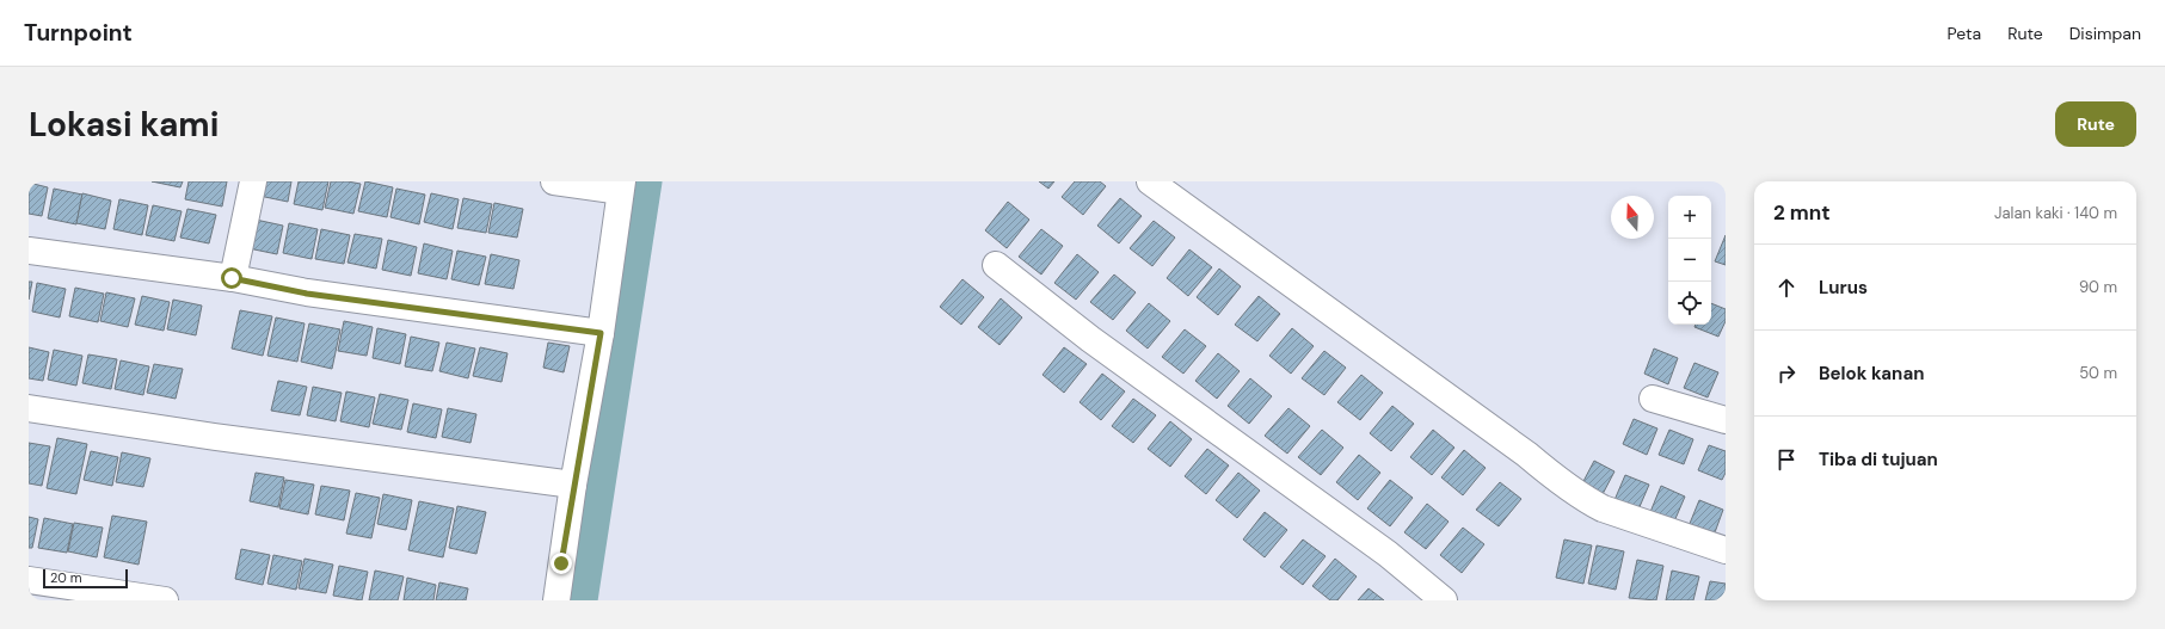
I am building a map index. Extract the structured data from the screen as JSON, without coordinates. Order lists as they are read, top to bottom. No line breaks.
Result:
{"scale_bar":"20 m","north":"top","page":{"header":"Turnpoint","nav":["Peta","Rute","Disimpan"],"buttons":"Rute","title":"Lokasi kami","heading":["2 mnt","Jalan kaki · 140 m"],"map_buttons":["+","−"],"list":[["Lurus","90 m"],["Belok kanan","50 m"],"Tiba di tujuan"],"scale":"20 m"}}
